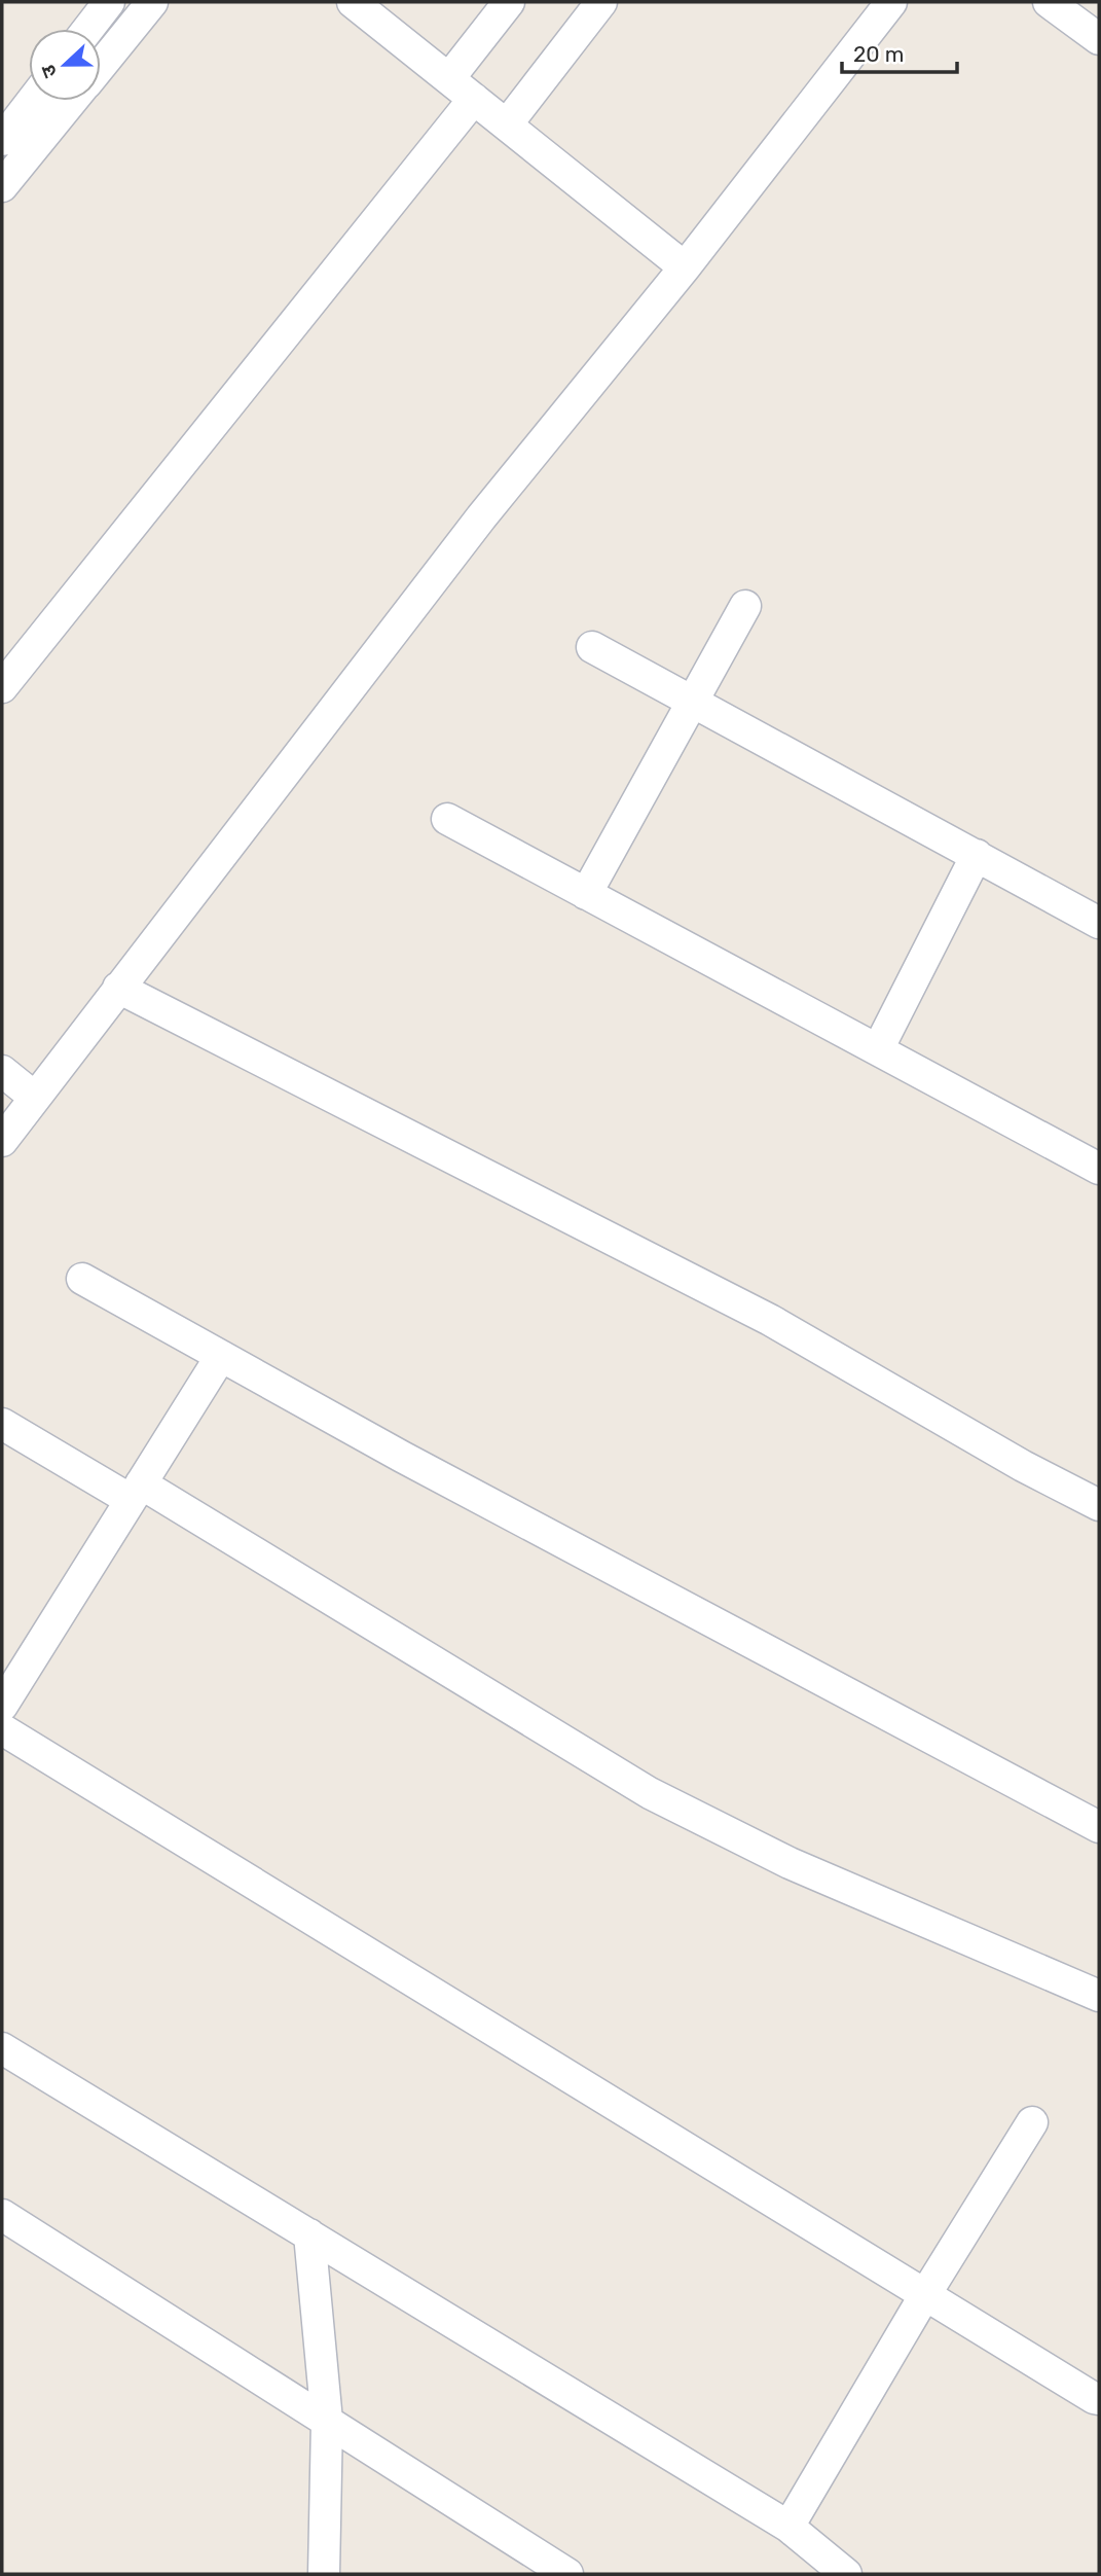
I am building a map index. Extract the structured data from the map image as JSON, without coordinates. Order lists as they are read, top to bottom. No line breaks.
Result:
{"scale_bar":"20 m","north":"left"}
